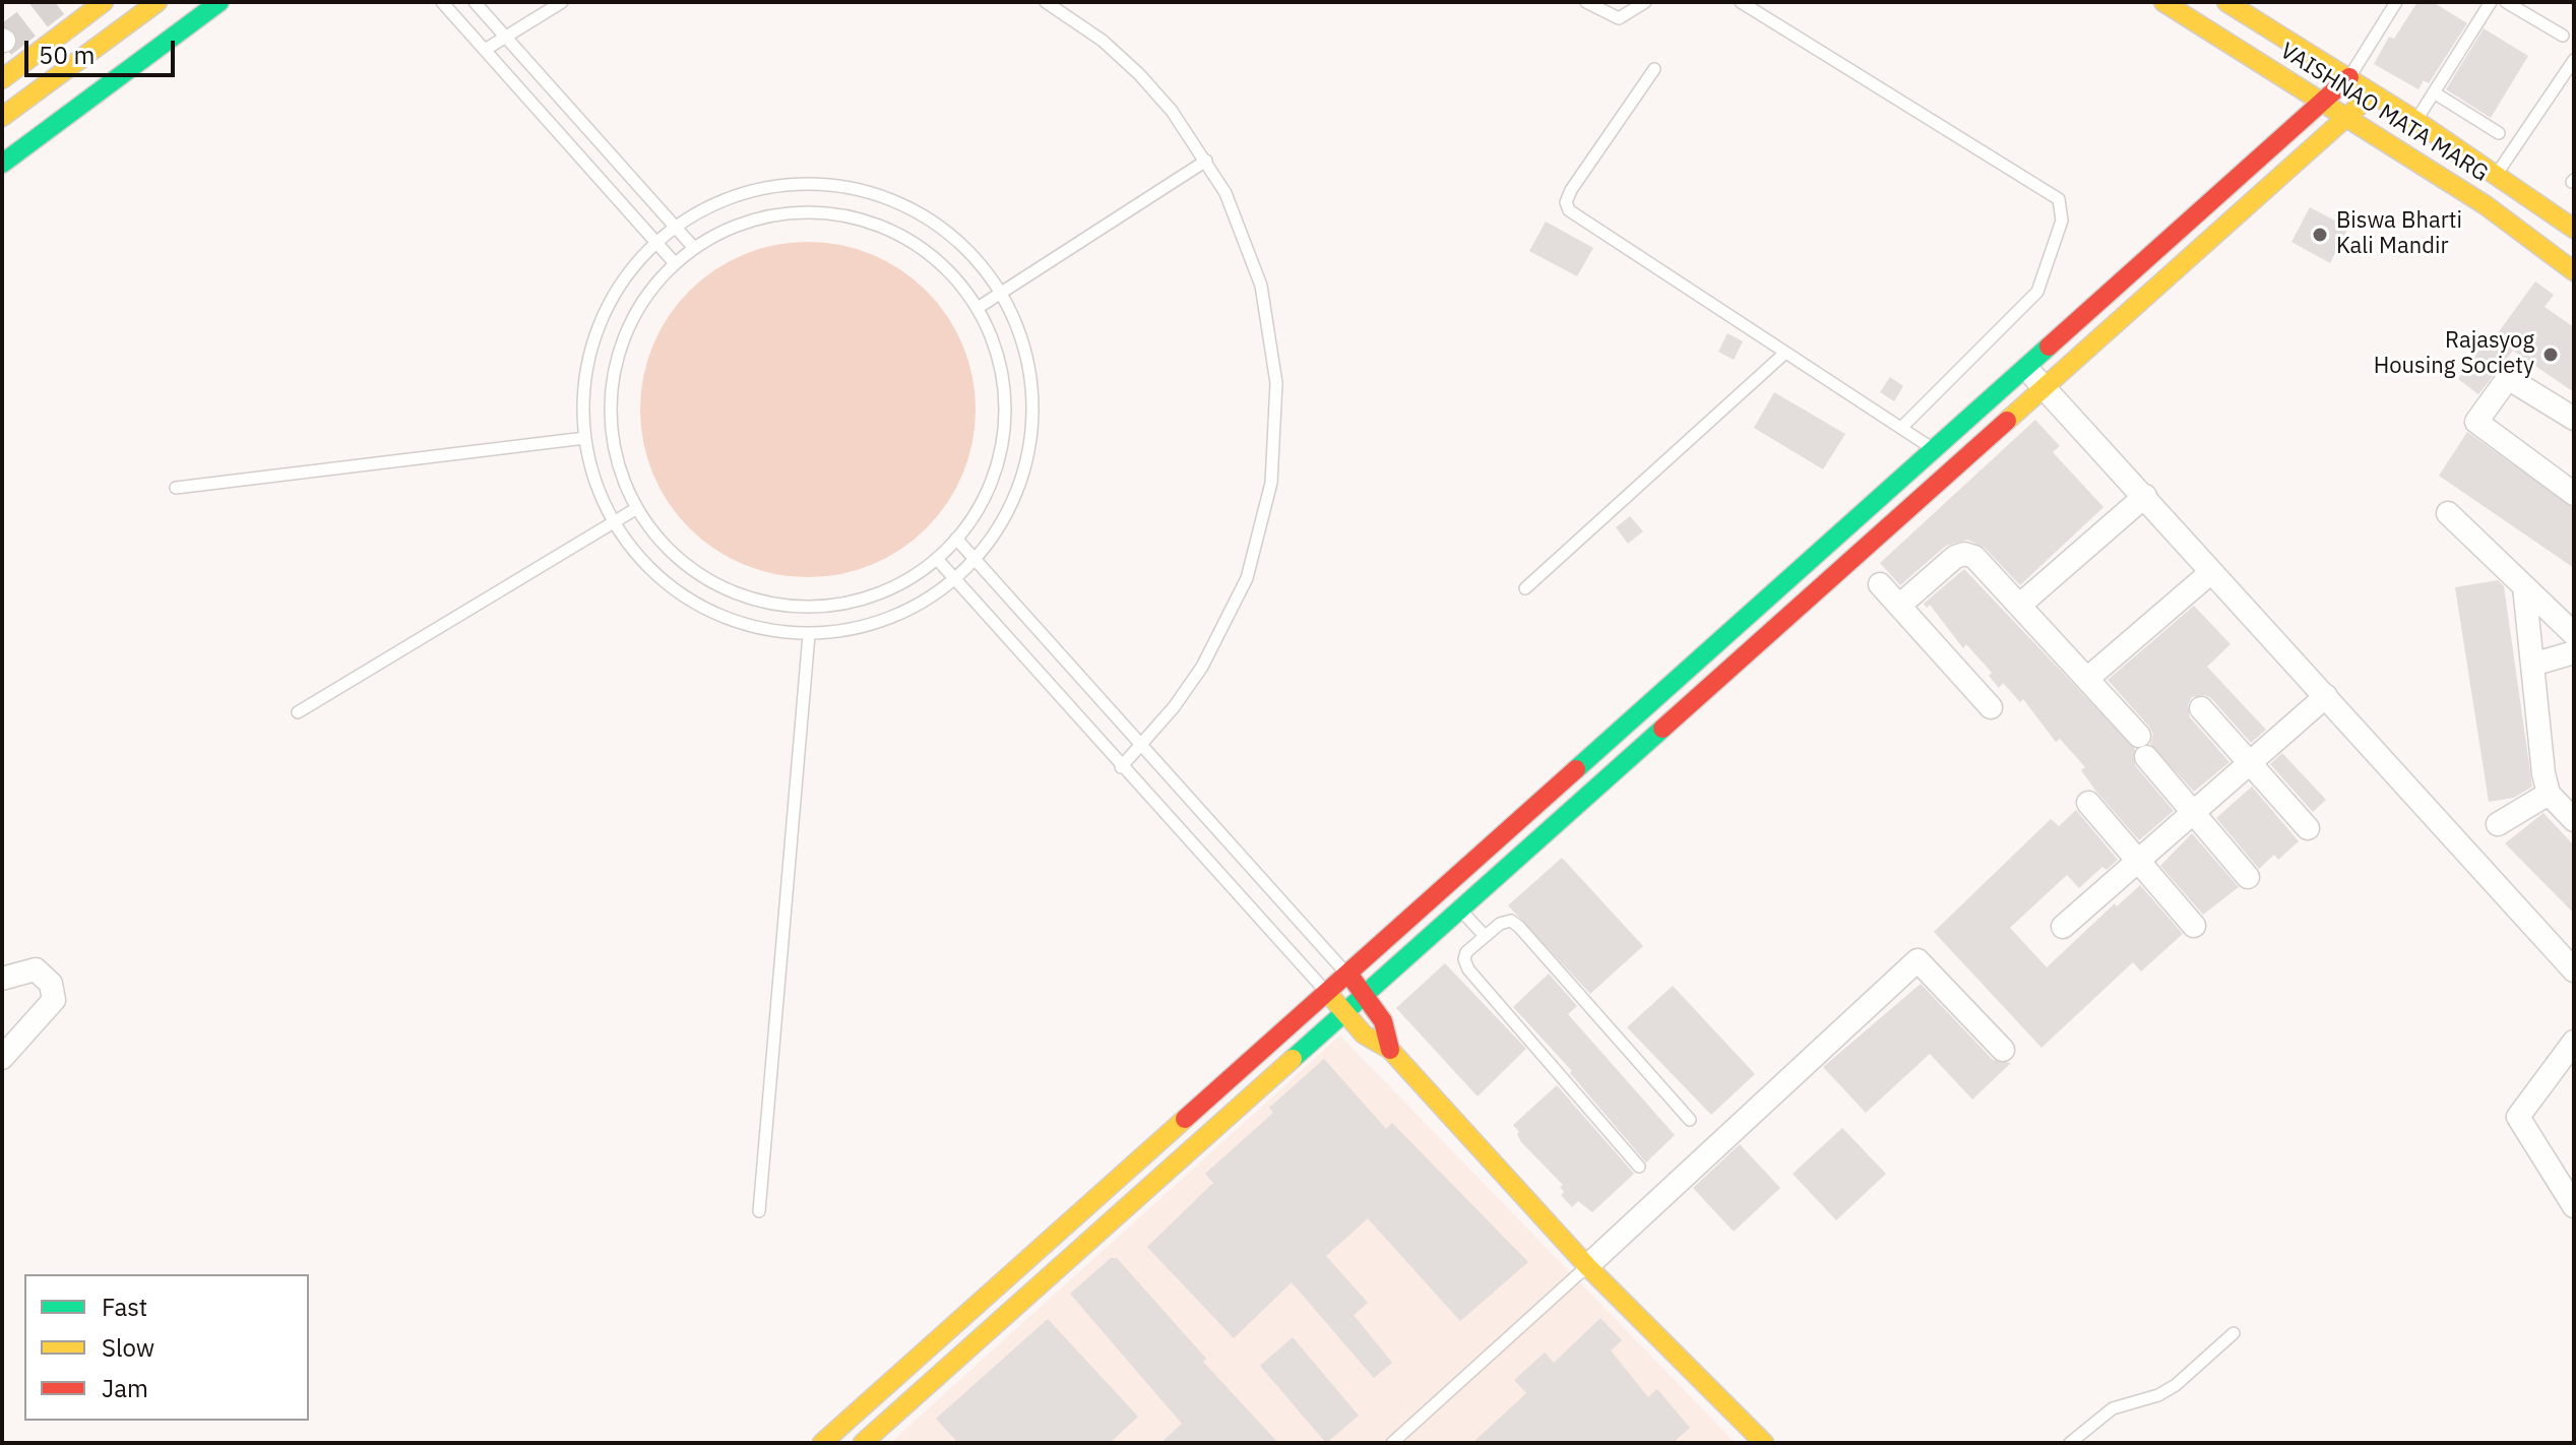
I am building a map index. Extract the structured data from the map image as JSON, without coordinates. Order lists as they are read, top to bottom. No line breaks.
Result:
{"streets":{"street":["VAISHNAO MATA MARG"]},"places":["Biswa Bharti Kali Mandir","Rajasyog Housing Society"],"legend":["Fast","Slow","Jam"],"scale_bar":"50 m"}
